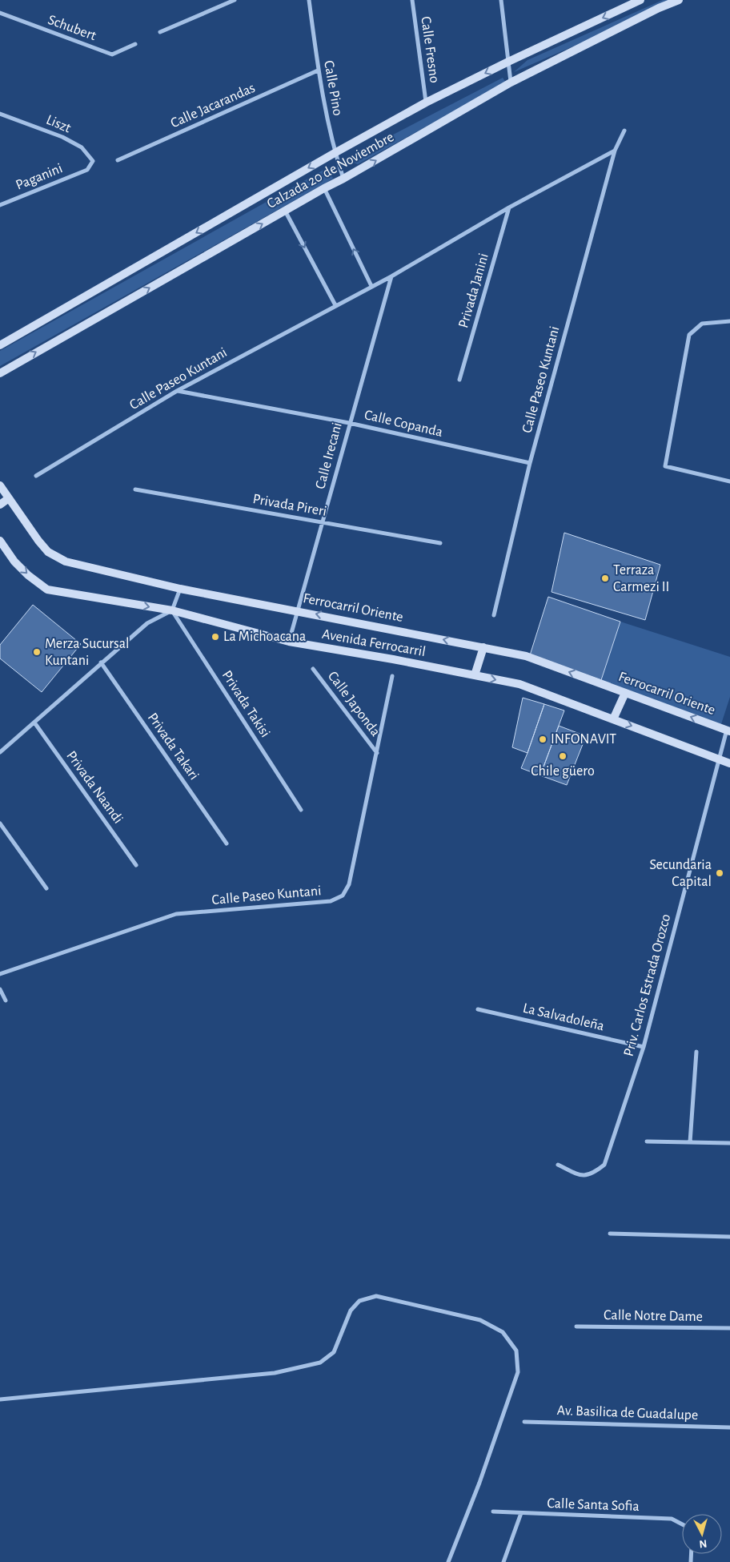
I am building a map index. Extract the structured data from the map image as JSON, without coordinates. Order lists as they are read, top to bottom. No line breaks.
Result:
{"streets":{"main road":["Calzada 20 de Noviembre","Ferrocarril Oriente","Avenida Ferrocarril"],"street":["Schubert","Calle Fresno","Calle Pino","Calle Jacarandas","Liszt","Paganini","Privada Janini","Calle Paseo Kuntani","Calle Copanda","Calle Irecani","Privada Pireri","Privada Takisi","Calle Japonda","Privada Takari","Privada Naandi","Priv. Carlos Estrada Orozco","La Salvadoleña","Calle Notre Dame","Av. Basilica de Guadalupe","Calle Santa Sofia"]},"crossings":[["Calle Fresno","Calzada 20 de Noviembre"],["Calle Pino","Calle Jacarandas"],["Calle Pino","Calzada 20 de Noviembre"],["Liszt","Paganini"],["Privada Janini","Calle Paseo Kuntani"],["Calle Paseo Kuntani","Calle Copanda"],["Calle Paseo Kuntani","Calle Irecani"],["Calle Paseo Kuntani","Calle Japonda"],["Calle Copanda","Calle Irecani"],["Calle Irecani","Privada Pireri"],["Calle Irecani","Ferrocarril Oriente"],["Calle Irecani","Avenida Ferrocarril"],["Ferrocarril Oriente","Avenida Ferrocarril"],["Ferrocarril Oriente","Priv. Carlos Estrada Orozco"],["Avenida Ferrocarril","Privada Takisi"],["Avenida Ferrocarril","Priv. Carlos Estrada Orozco"],["Priv. Carlos Estrada Orozco","La Salvadoleña"]],"one_way":["Ferrocarril Oriente","Avenida Ferrocarril"],"places":["Terraza Carmezi II","La Michoacana","Merza Sucursal Kuntani","INFONAVIT","Chile güero","Secundaria Capital"],"north":"bottom"}
